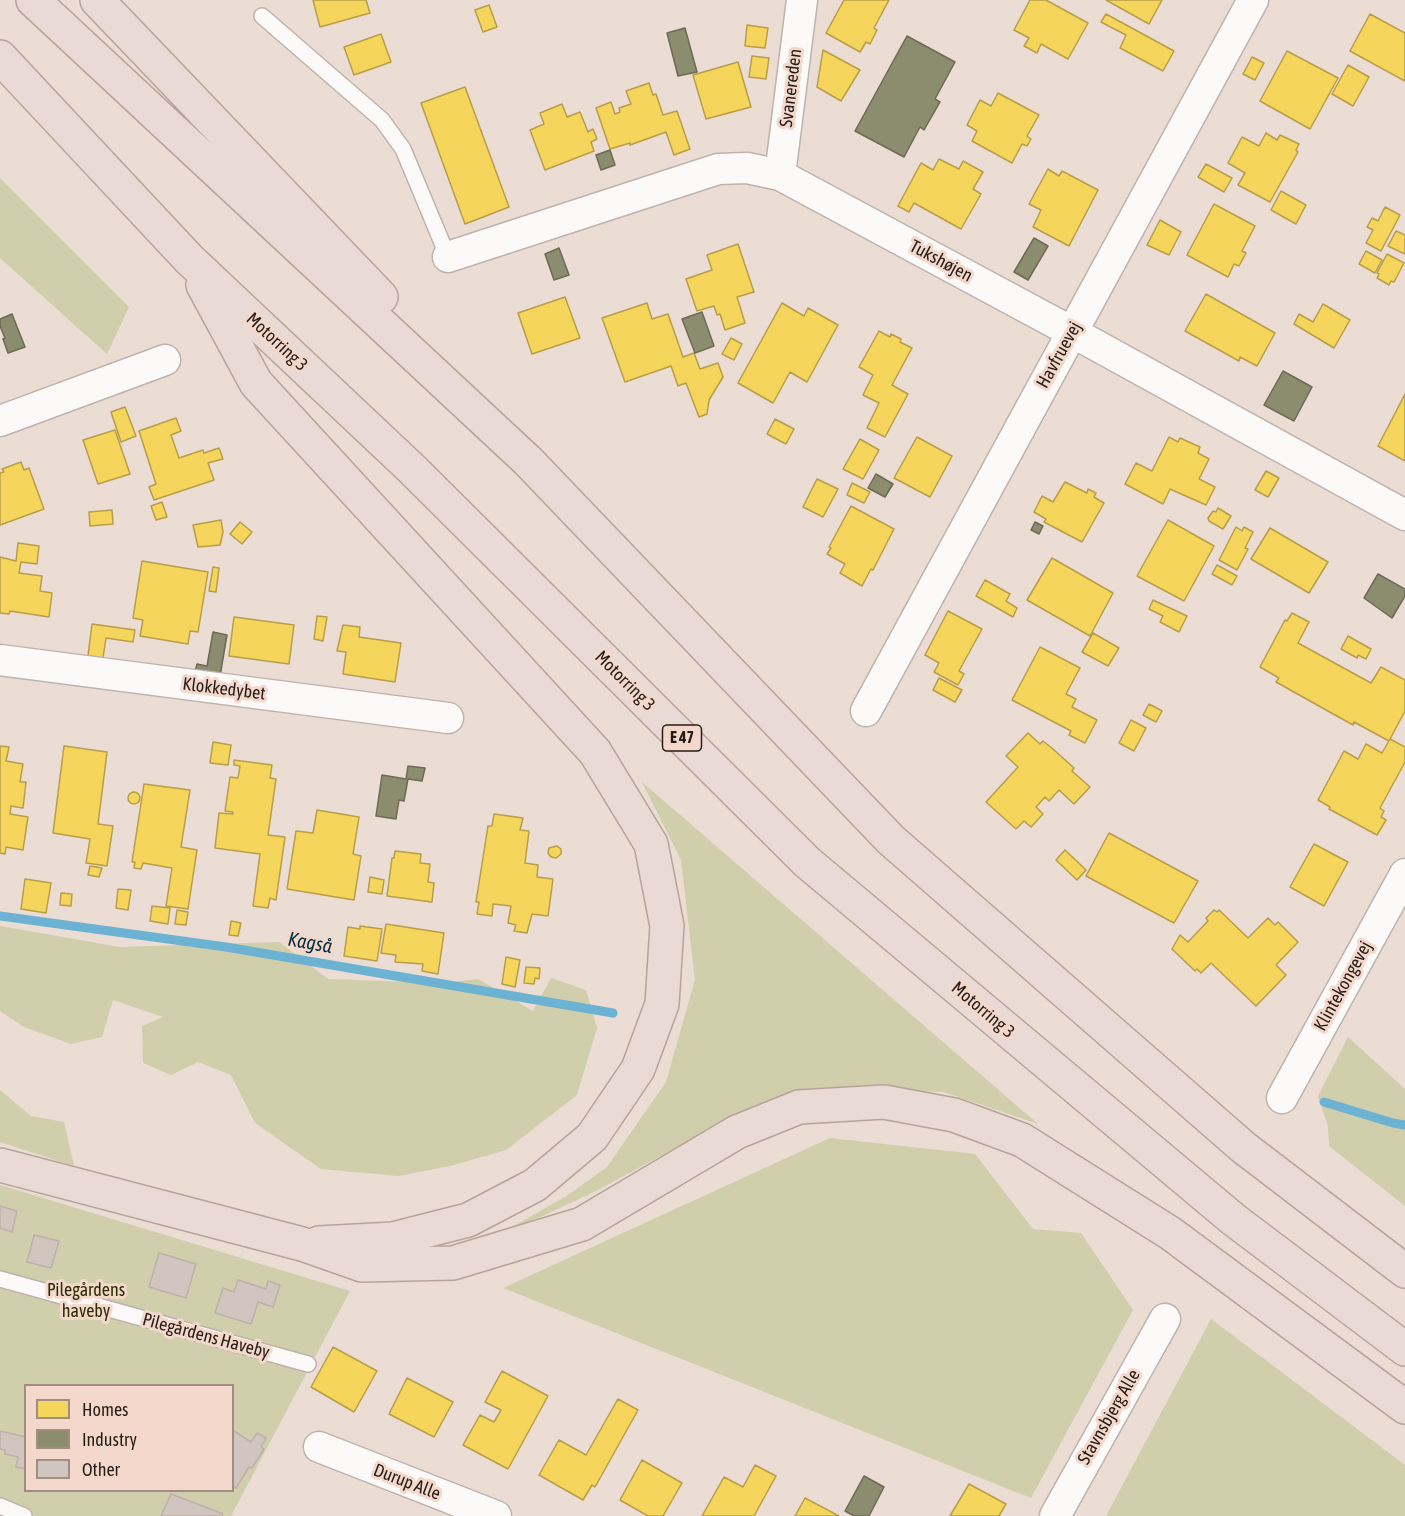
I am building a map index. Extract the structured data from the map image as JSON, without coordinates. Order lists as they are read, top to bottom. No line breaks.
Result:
{"streets":{"highway":["Motorring 3","E 47"],"street":["Svanereden","Tukshøjen","Havfruevej","Klokkedybet","Klintekongevej","Stavnsbjerg Alle","Durup Alle"],"lane":["Pilegårdens Haveby"]},"crossings":[["Svanereden","Tukshøjen"],["Tukshøjen","Havfruevej"]],"water":["Kagså"],"parks":["Pilegårdens haveby"],"legend":["Homes","Industry","Other"]}
